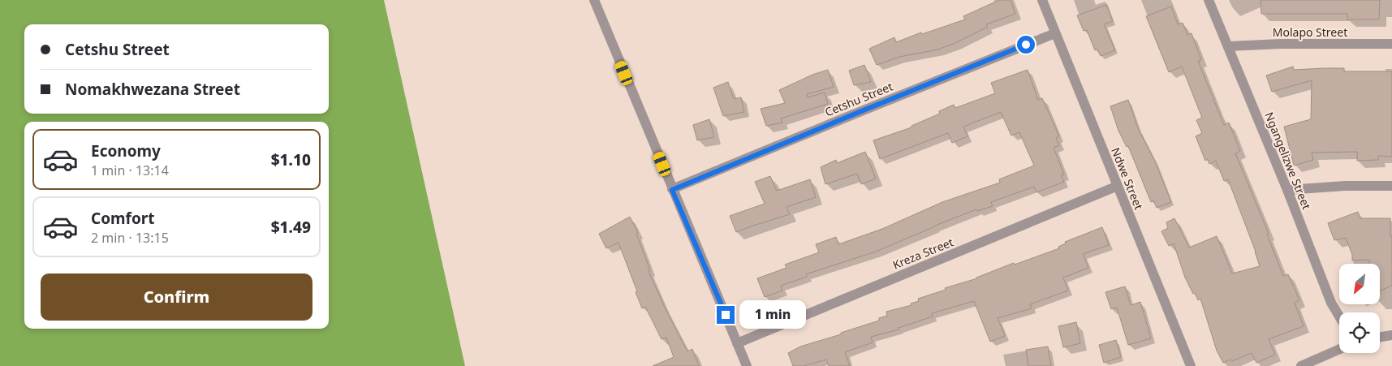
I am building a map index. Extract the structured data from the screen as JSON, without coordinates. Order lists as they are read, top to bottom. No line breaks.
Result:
{"streets":{"street":["Molapo Street","Cetshu Street","Ngangelizwe Street","Ndwe Street","Kreza Street"]},"crossings":[["Molapo Street","Ngangelizwe Street"],["Cetshu Street","Ndwe Street"],["Ndwe Street","Kreza Street"]],"north":"bottom left","page":{"banner":["Cetshu Street","Nomakhwezana Street"],"list":[{"name":"Economy","note":"1 min · 13:14","value":"$1.10"},{"name":"Comfort","note":"2 min · 13:15","value":"$1.49"}],"buttons":"Confirm","bubble":"1 min"}}
